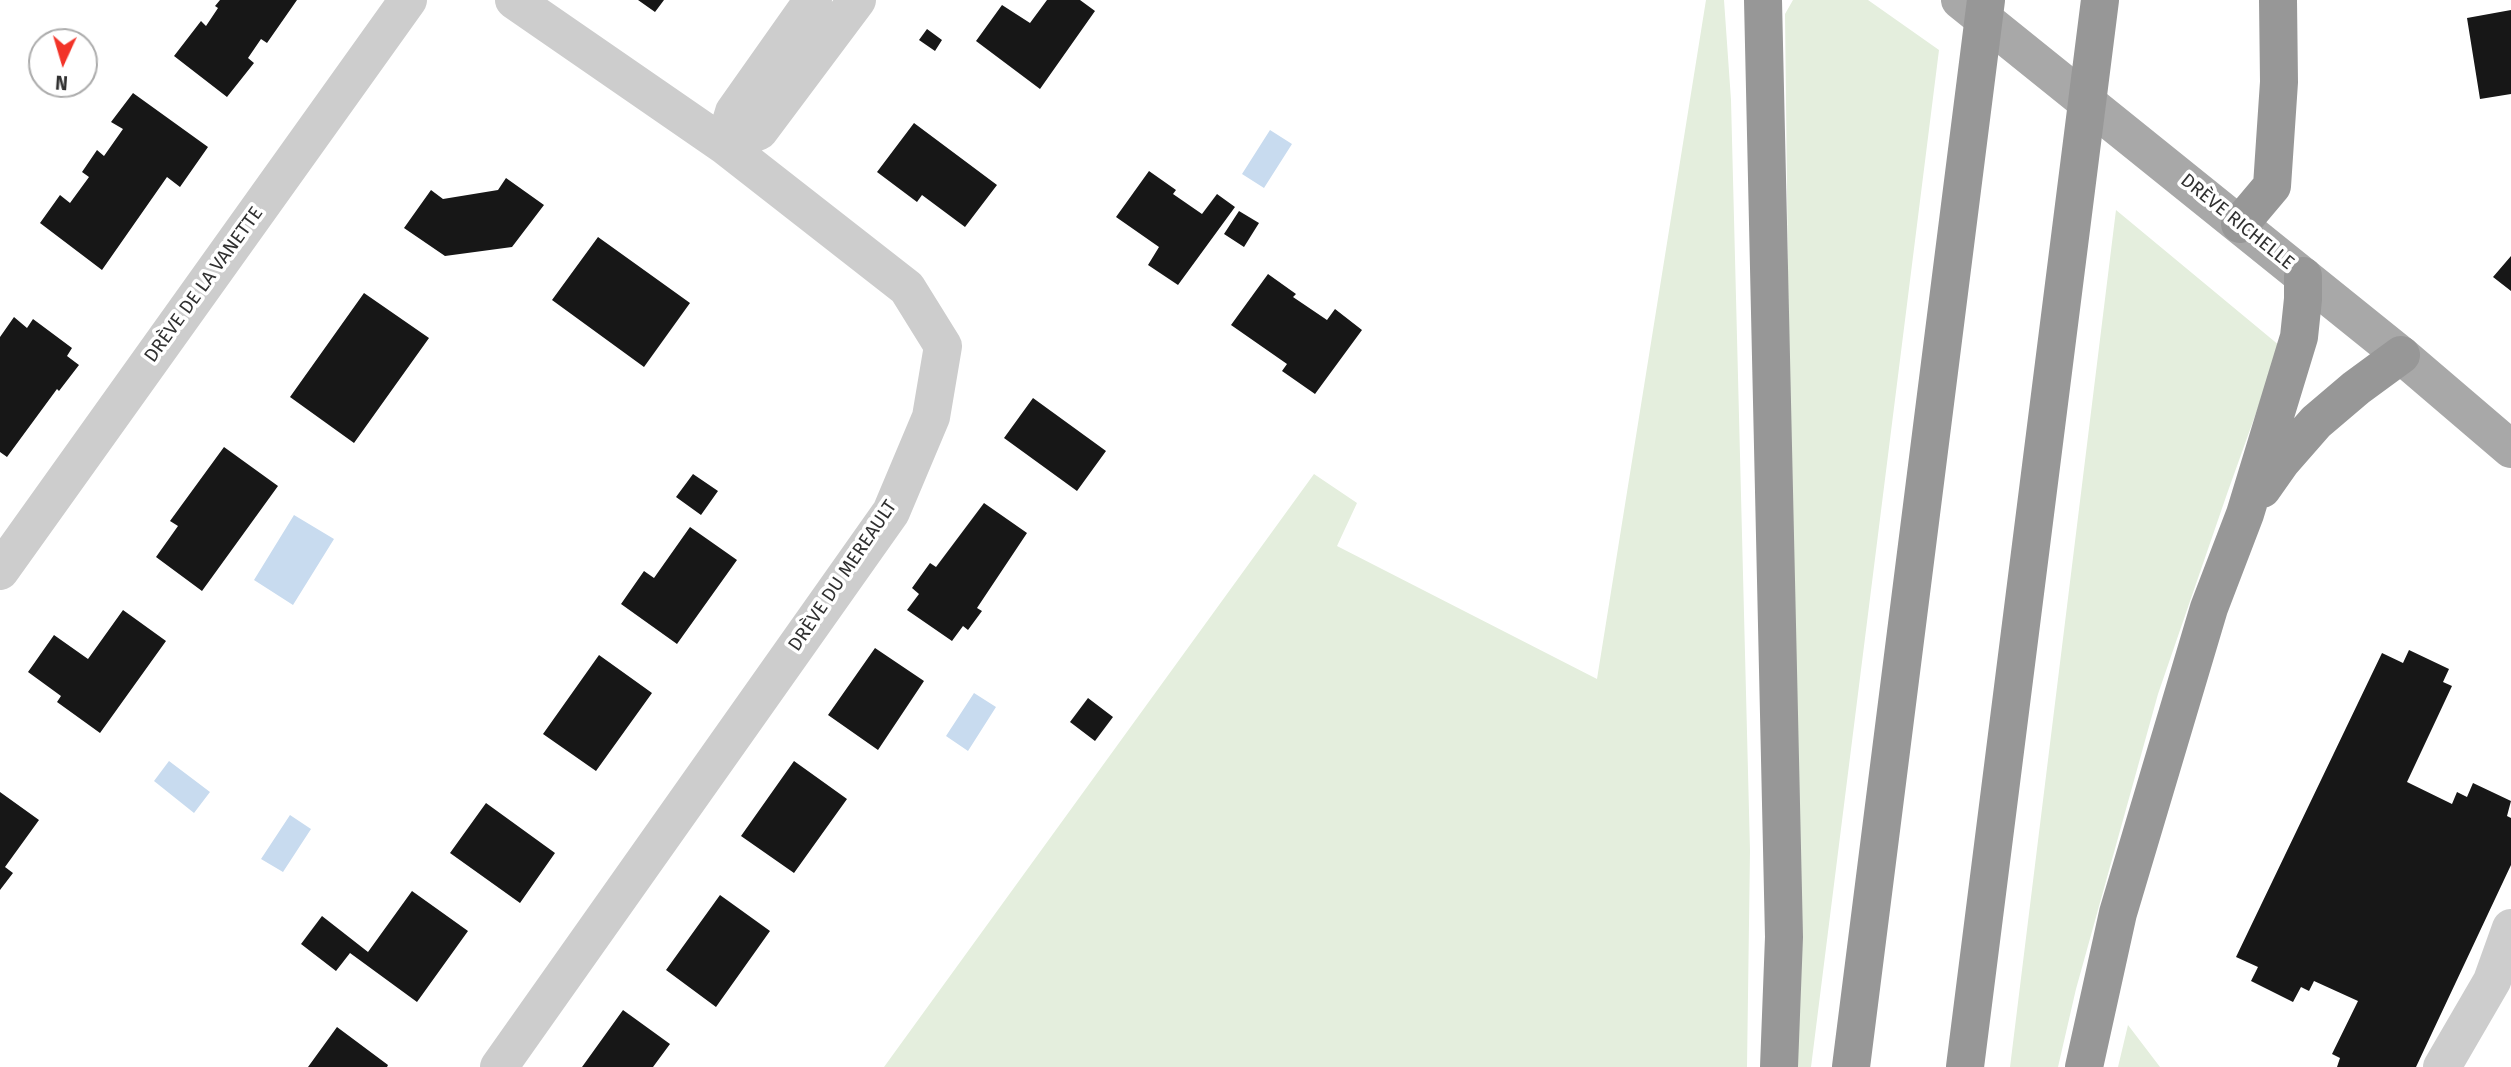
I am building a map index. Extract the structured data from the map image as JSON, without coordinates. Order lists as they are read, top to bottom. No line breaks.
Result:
{"streets":{"main road":["DRÈVE RICHELLE"],"street":["DRÈVE DE LA VANETTE","DRÈVE DU MEREAULT"]},"north":"bottom"}
